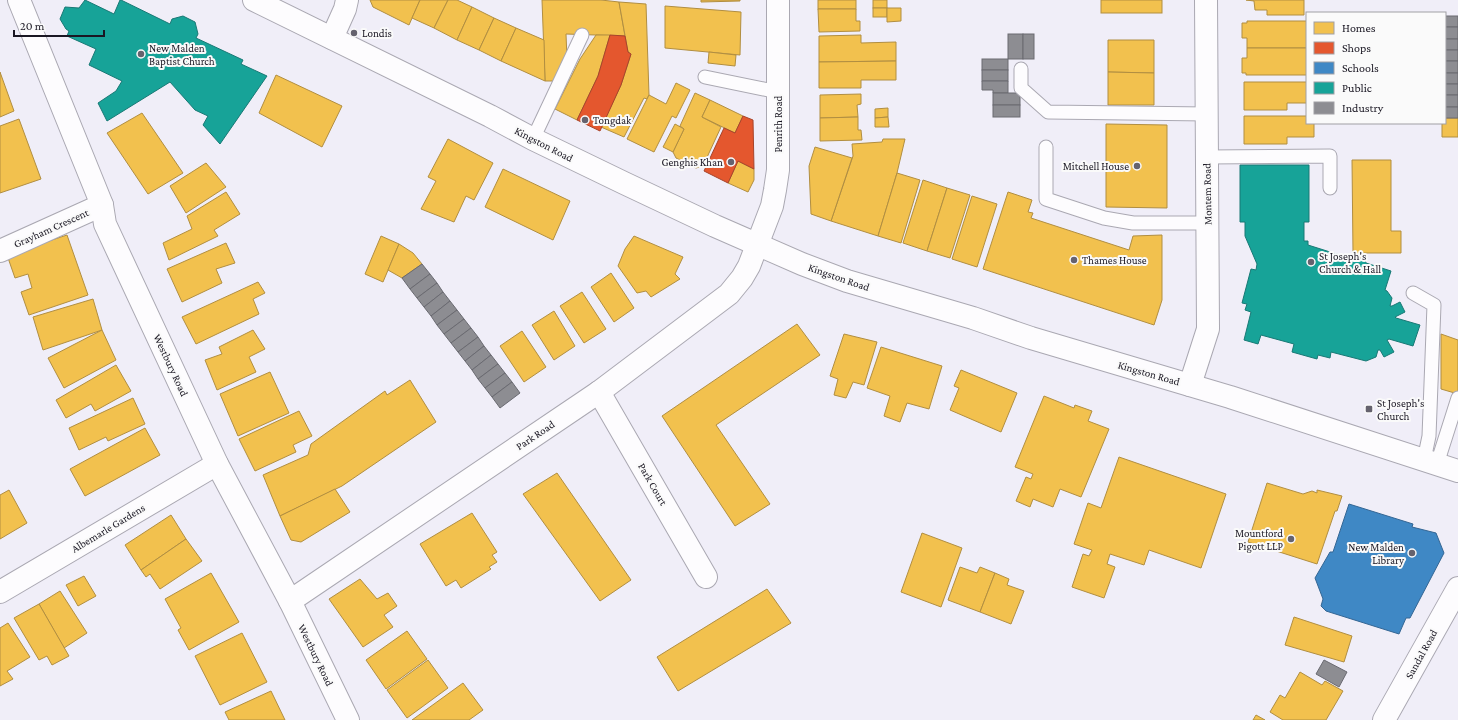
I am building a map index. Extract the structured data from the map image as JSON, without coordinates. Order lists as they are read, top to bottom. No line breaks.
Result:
{"streets":{"street":["Penrith Road","Kingston Road","Montem Road","Grayham Crescent","Westbury Road","Park Road","Park Court","Albemarle Gardens","Sandal Road"]},"crossings":[["Penrith Road","Kingston Road"],["Penrith Road","Park Road"],["Kingston Road","Montem Road"],["Kingston Road","Park Road"],["Grayham Crescent","Westbury Road"],["Westbury Road","Park Road"],["Westbury Road","Albemarle Gardens"],["Park Road","Park Court"]],"places":{"other":["Londis","New Malden Baptist Church","Tongdak","Genghis Khan","Mitchell House","Thames House","St Joseph's Church & Hall","Mountford Pigott LLP","New Malden Library"],"transit":["St Joseph's Church"]},"legend":["Homes","Shops","Schools","Public","Industry"],"scale_bar":"20 m"}
